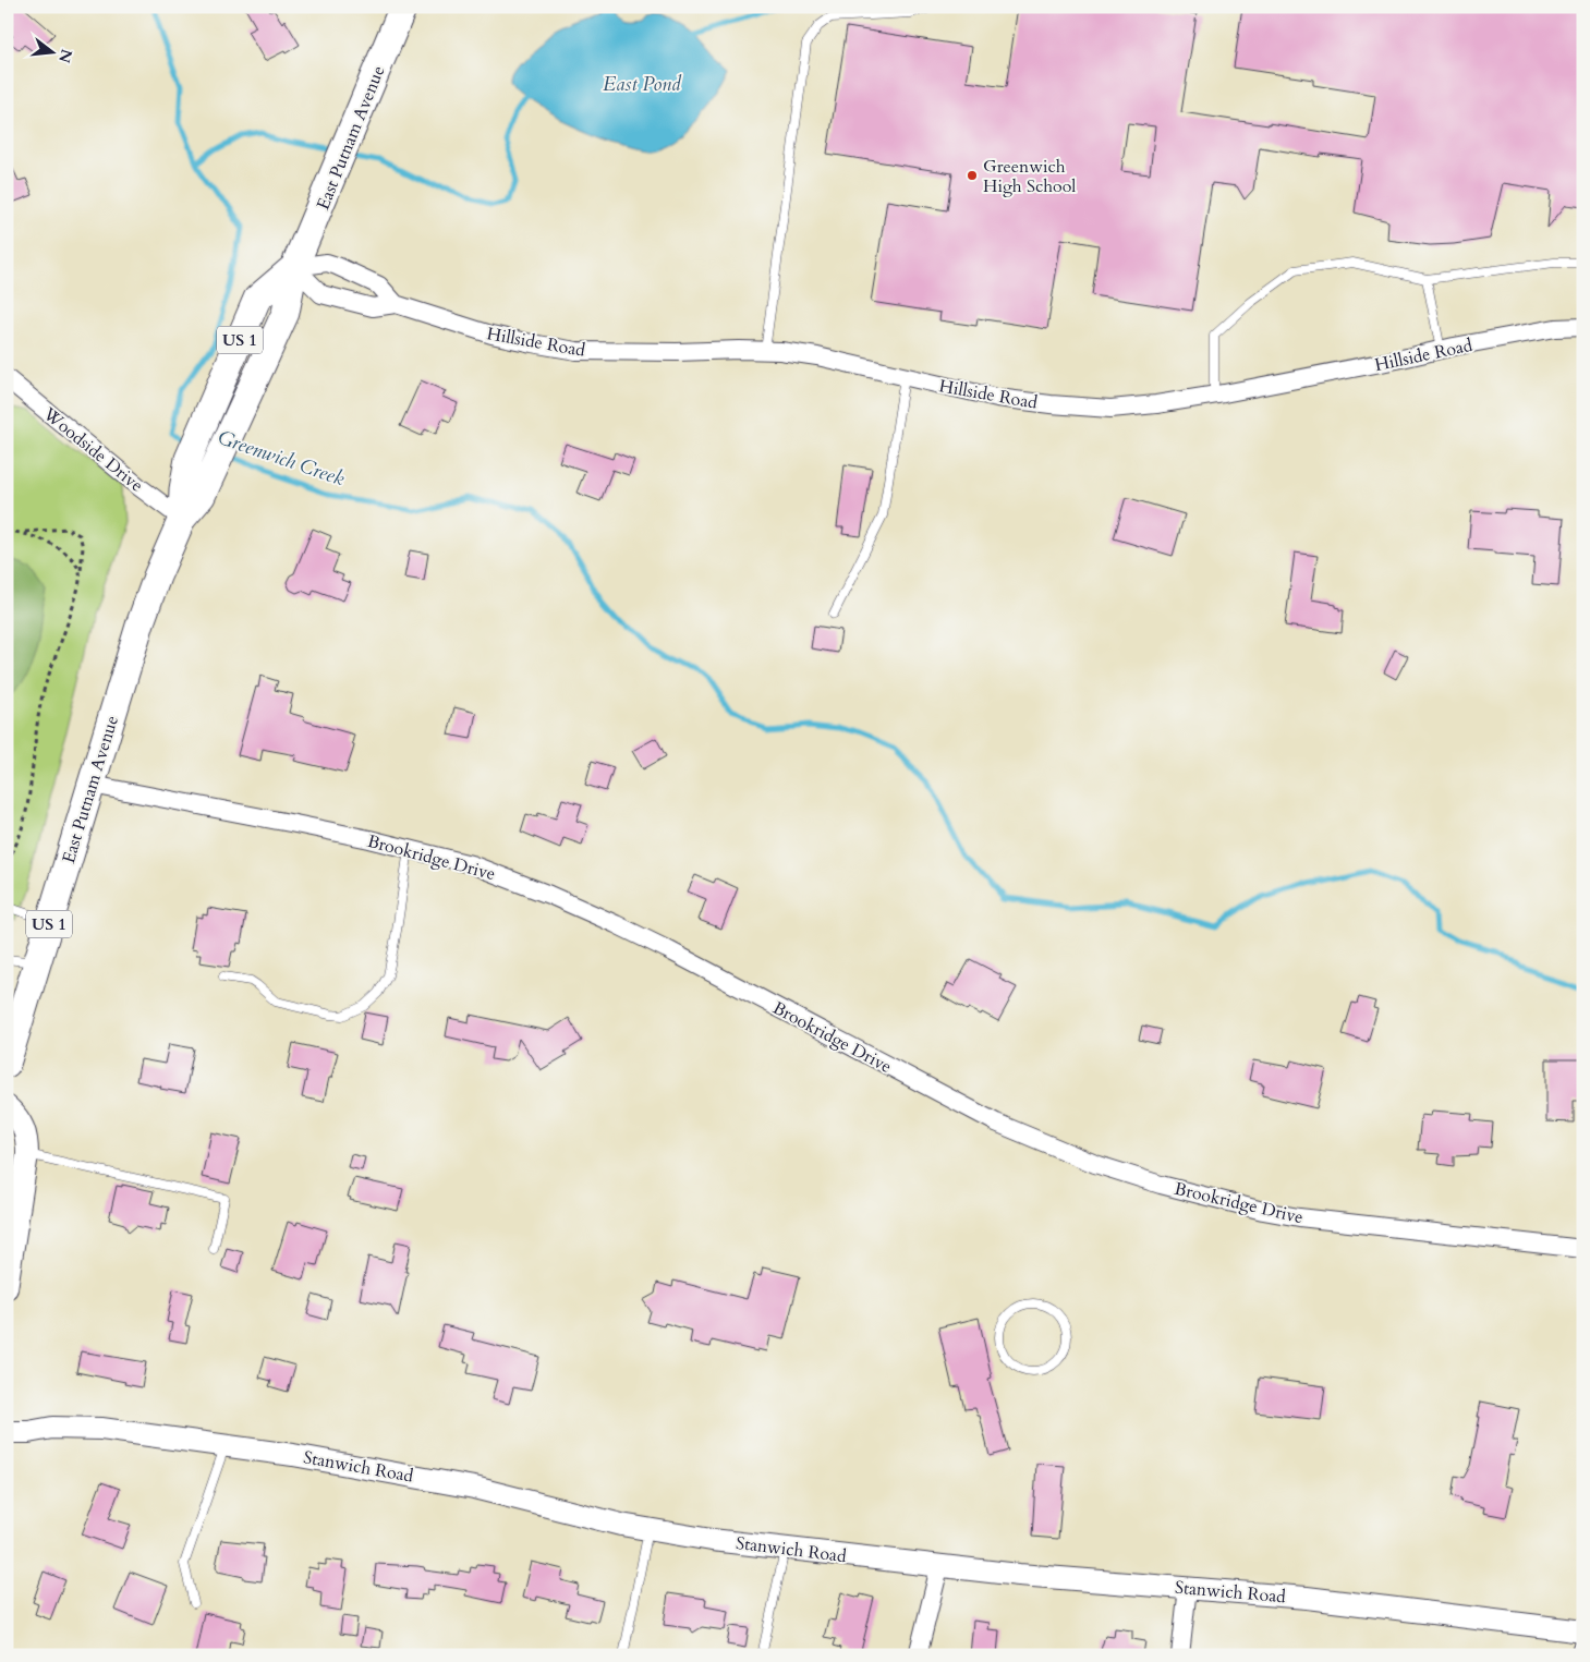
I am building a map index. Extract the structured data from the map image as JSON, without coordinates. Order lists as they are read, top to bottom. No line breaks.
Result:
{"streets":{"main road":["East Putnam Avenue","US 1"],"street":["Hillside Road","Woodside Drive","Brookridge Drive","Stanwich Road"]},"crossings":[["East Putnam Avenue","Hillside Road"],["East Putnam Avenue","Woodside Drive"],["East Putnam Avenue","Brookridge Drive"]],"water":["East Pond","Greenwich Creek"],"places":["Greenwich High School"],"north":"right"}
